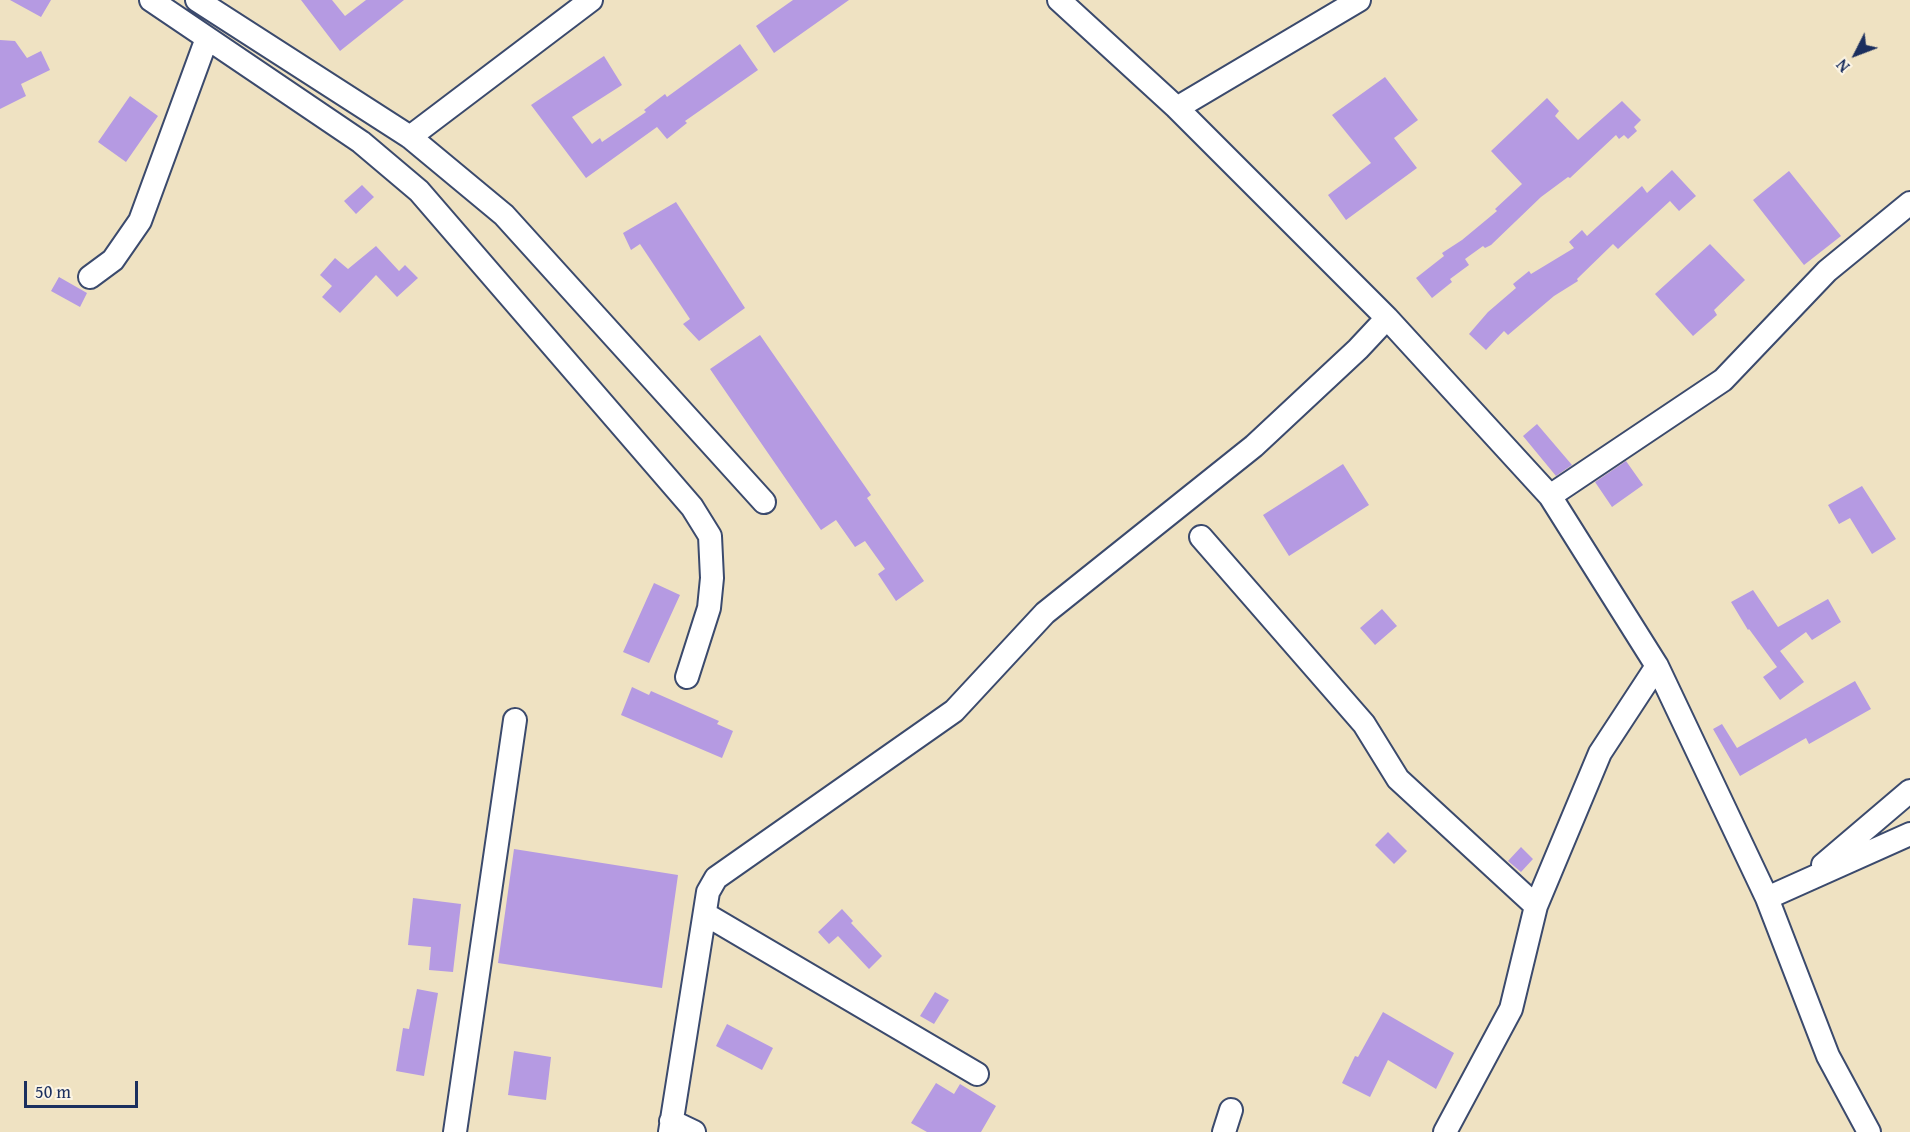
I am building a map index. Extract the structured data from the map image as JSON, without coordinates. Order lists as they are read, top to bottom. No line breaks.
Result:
{"scale_bar":"50 m","north":"bottom left"}
